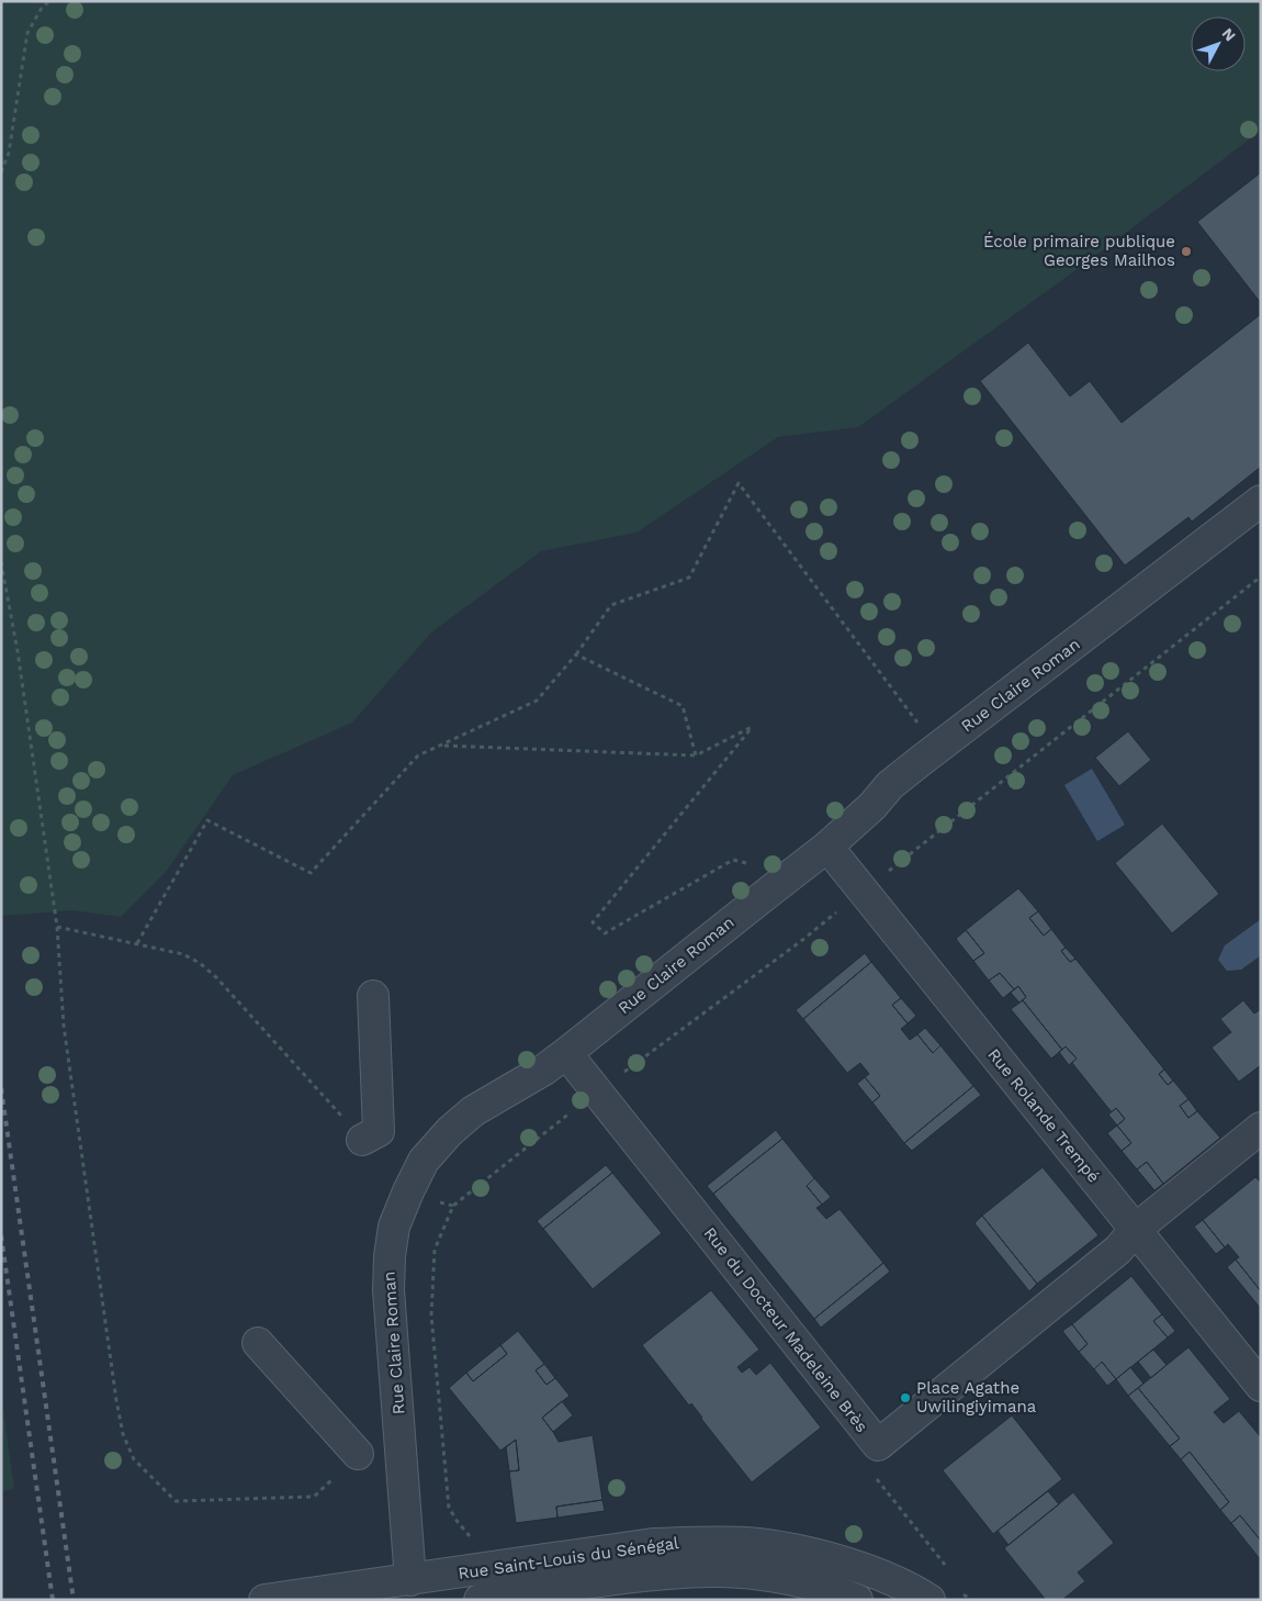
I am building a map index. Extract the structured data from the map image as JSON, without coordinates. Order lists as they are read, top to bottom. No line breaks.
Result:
{"streets":{"street":["Rue Claire Roman","Rue Rolande Trempé","Rue du Docteur Madeleine Brès","Rue Saint-Louis du Sénégal"]},"crossings":[["Rue Claire Roman","Rue Rolande Trempé"],["Rue Claire Roman","Rue du Docteur Madeleine Brès"],["Rue Claire Roman","Rue Saint-Louis du Sénégal"],["Rue Rolande Trempé","Rue du Docteur Madeleine Brès"]],"places":["École primaire publique Georges Mailhos","Place Agathe Uwilingiyimana"],"north":"top right"}
